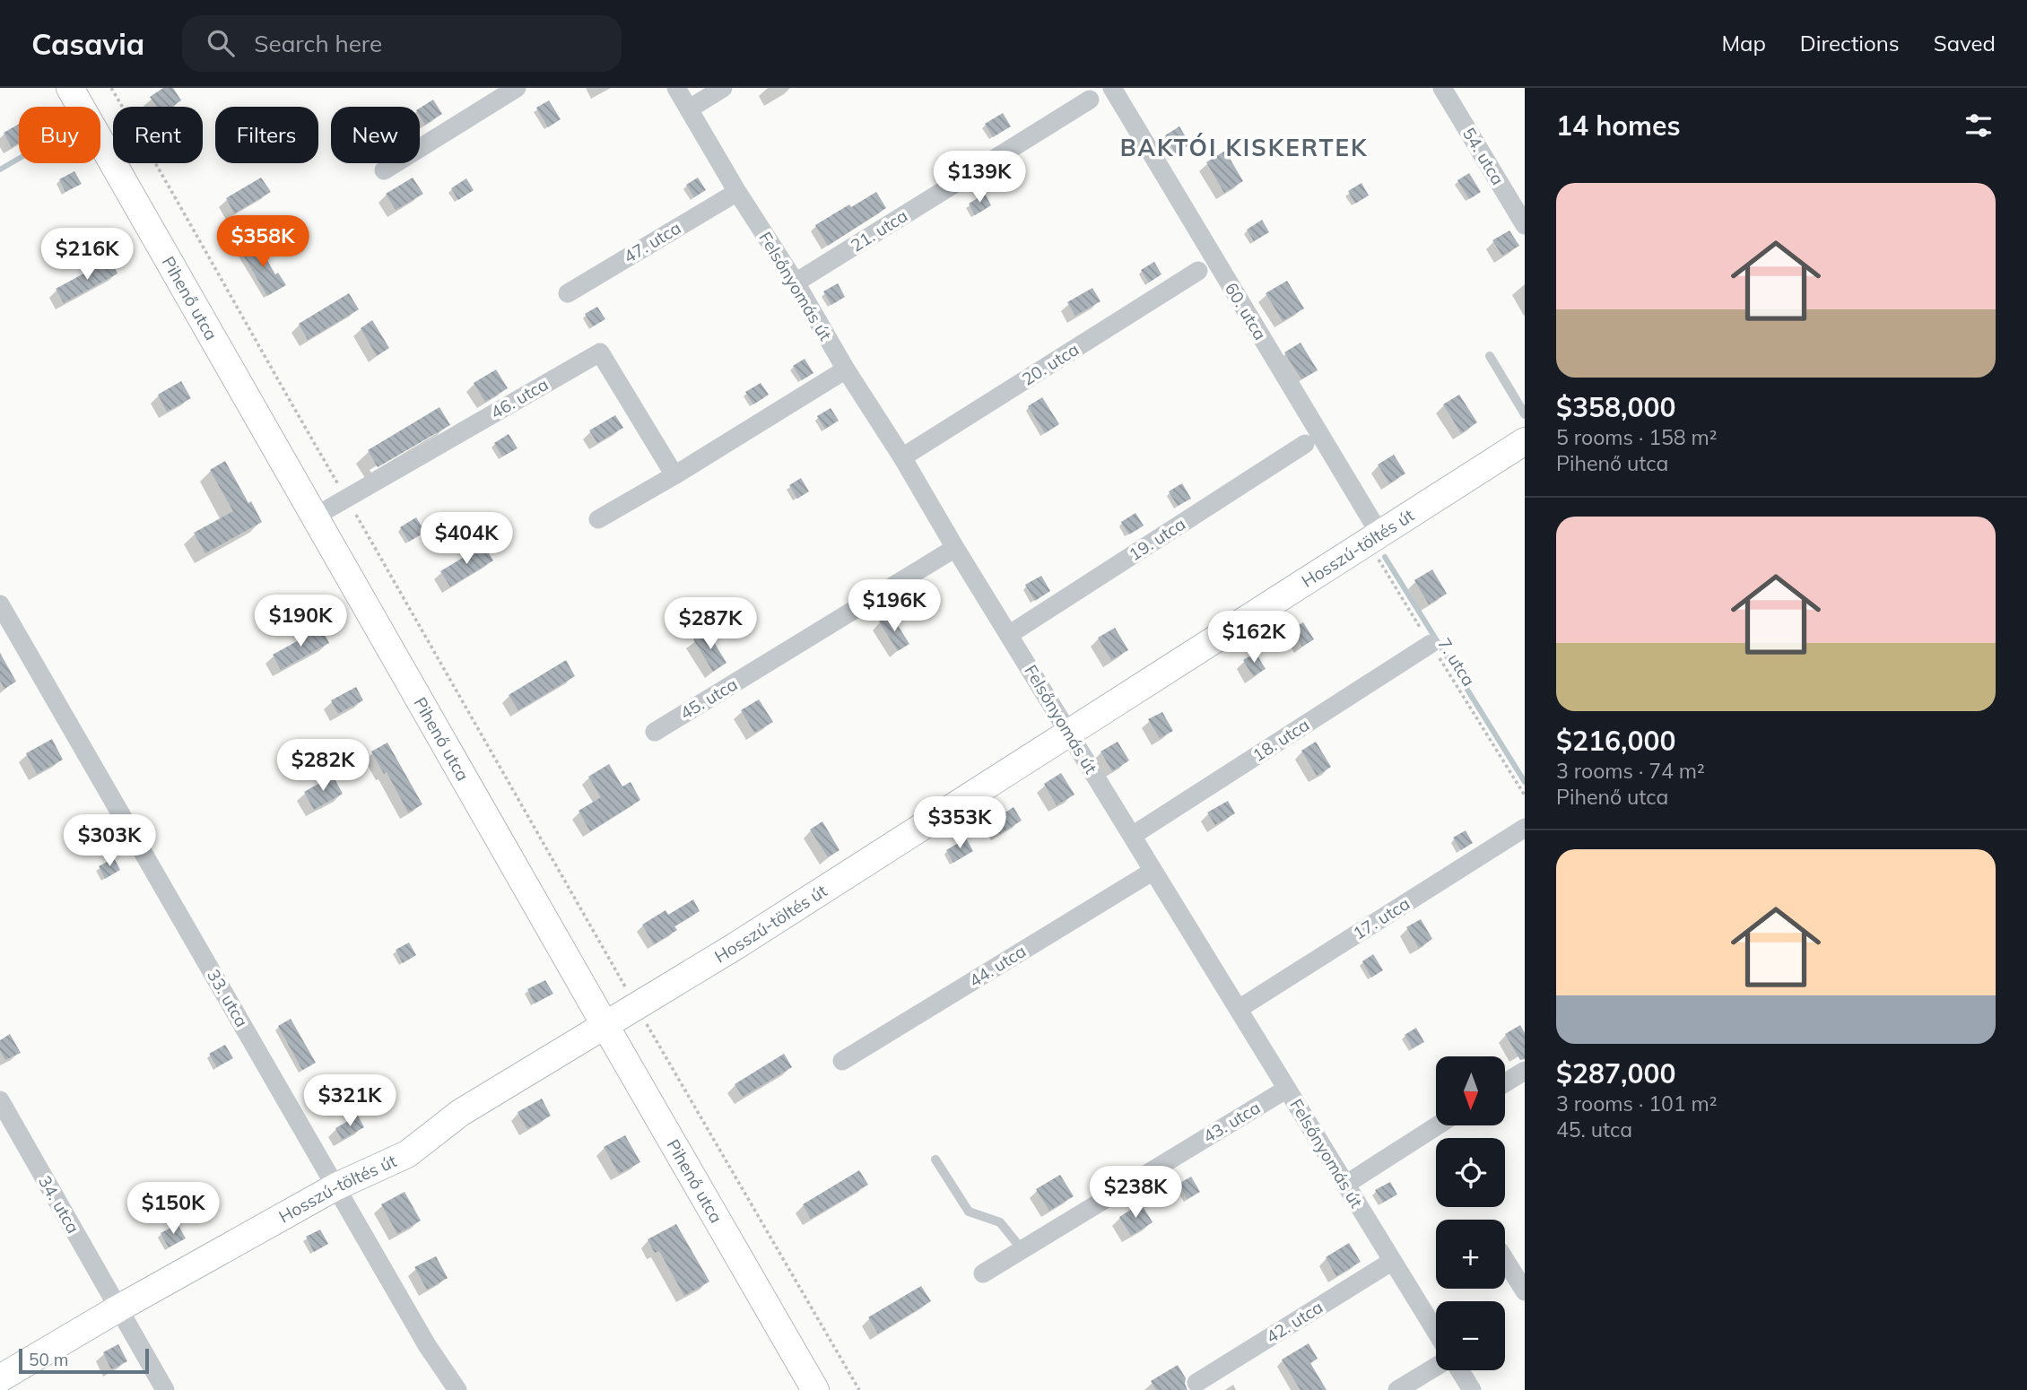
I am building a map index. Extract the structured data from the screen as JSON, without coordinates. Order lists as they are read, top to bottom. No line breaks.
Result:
{"streets":{"street":["54. utca","21. utca","47. utca","Felsőnyomás út","Pihenő utca","60. utca","20. utca","46. utca","19. utca","Hosszú-töltés út","45. utca","18. utca","17. utca","44. utca","33. utca","43. utca","34. utca","42. utca"],"path":["7. utca"]},"crossings":[["21. utca","Felsőnyomás út"],["47. utca","Felsőnyomás út"],["Felsőnyomás út","20. utca"],["Felsőnyomás út","19. utca"],["Felsőnyomás út","Hosszú-töltés út"],["Felsőnyomás út","45. utca"],["Felsőnyomás út","18. utca"],["Felsőnyomás út","17. utca"],["Felsőnyomás út","44. utca"],["Felsőnyomás út","43. utca"],["Felsőnyomás út","42. utca"],["Pihenő utca","46. utca"],["Pihenő utca","Hosszú-töltés út"],["60. utca","Hosszú-töltés út"],["60. utca","7. utca"],["Hosszú-töltés út","7. utca"],["Hosszú-töltés út","33. utca"],["Hosszú-töltés út","34. utca"],["7. utca","18. utca"]],"districts":["BAKTÓI KISKERTEK"],"scale_bar":"50 m","north":"bottom","page":{"header":"Casavia","search":"Search here","nav":["Map","Directions","Saved"],"heading":"14 homes","chip":["Buy","Rent","Filters","New"],"price":["$139K","$358K","$216K","$404K","$196K","$190K","$287K","$162K","$282K","$353K","$303K","$321K","$238K","$150K"],"list":[{"name":"$358,000","note":"5 rooms · 158 m² · Pihenő utca"},{"name":"$216,000","note":"3 rooms · 74 m² · Pihenő utca"},{"name":"$287,000","note":"3 rooms · 101 m² · 45. utca"}],"map_buttons":["+","−"],"scale":"50 m"}}
